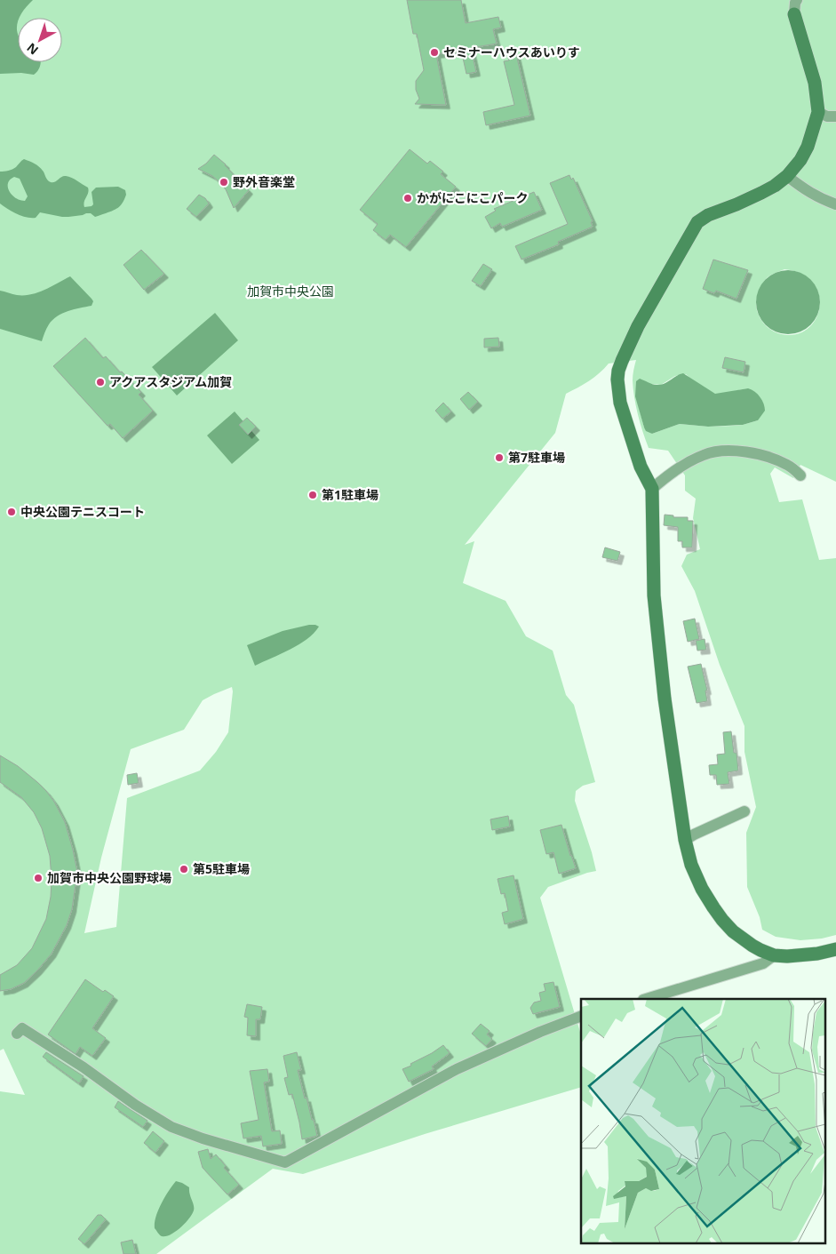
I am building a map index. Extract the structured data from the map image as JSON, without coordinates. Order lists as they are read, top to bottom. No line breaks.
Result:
{"parks":["加賀市中央公園"],"places":["セミナーハウスあいりす","野外音楽堂","かがにこにこパーク","アクアスタジアム加賀","第7駐車場","第1駐車場","中央公園テニスコート","第5駐車場","加賀市中央公園野球場"],"north":"bottom left"}
